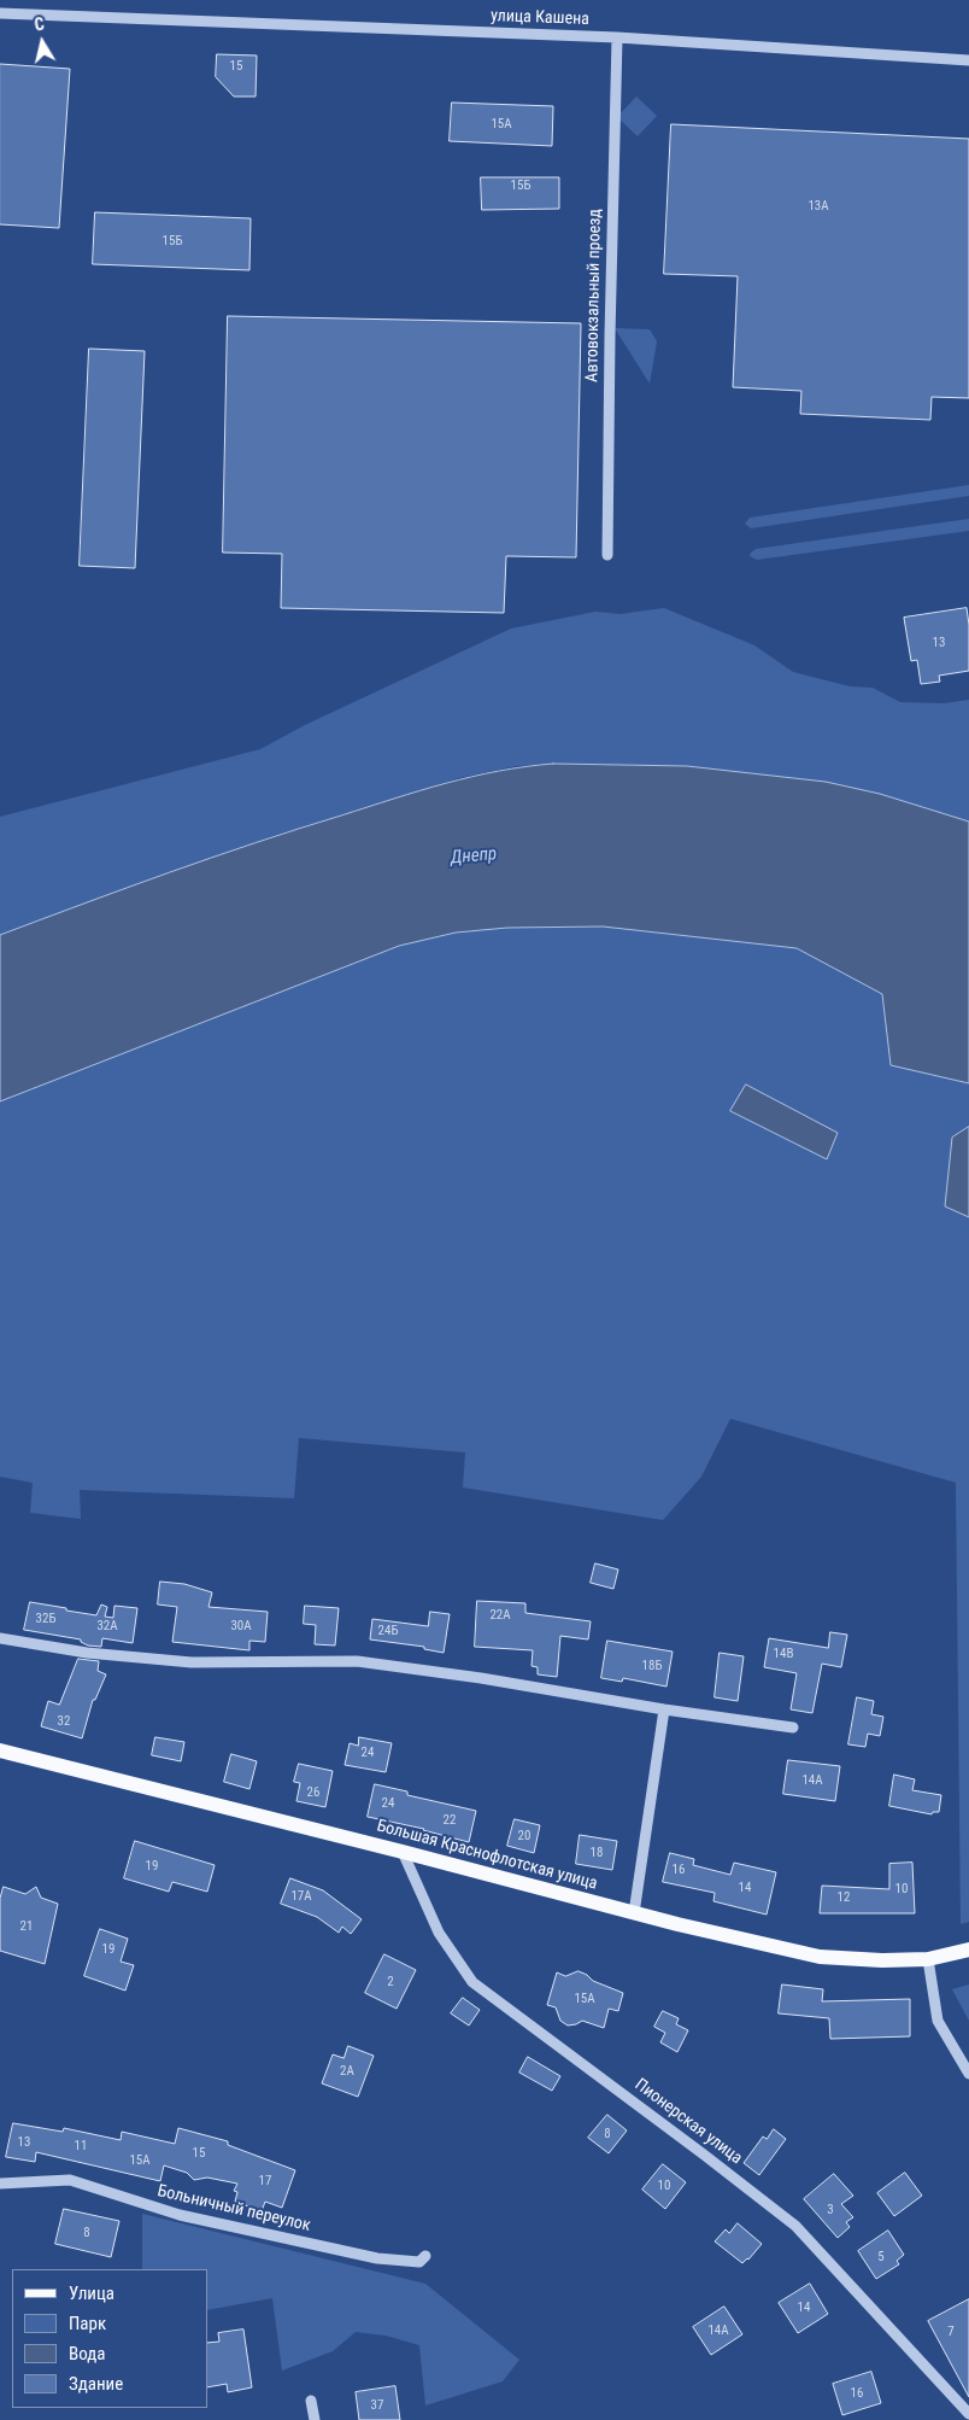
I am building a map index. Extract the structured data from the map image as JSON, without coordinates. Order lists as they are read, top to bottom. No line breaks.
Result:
{"streets":{"main road":["Большая Краснофлотская улица"],"street":["улица Кашена","Автовокзальный проезд","Пионерская улица","Больничный переулок"]},"crossings":[["улица Кашена","Автовокзальный проезд"],["Большая Краснофлотская улица","Пионерская улица"]],"water":["Днепр"],"house_numbers":["15","15А","15Б","13А","15Б","13","22А","32Б","32А","30А","24Б","14В","18Б","32","24","14А","26","24","22","20","18","19","16","14","10","17А","12","21","19","2","15А","2А","8","13","11","15","15А","17","10","3","8","5","14","14А","7","16","37"],"legend":["Улица","Парк","Вода","Здание"],"north":"top"}
